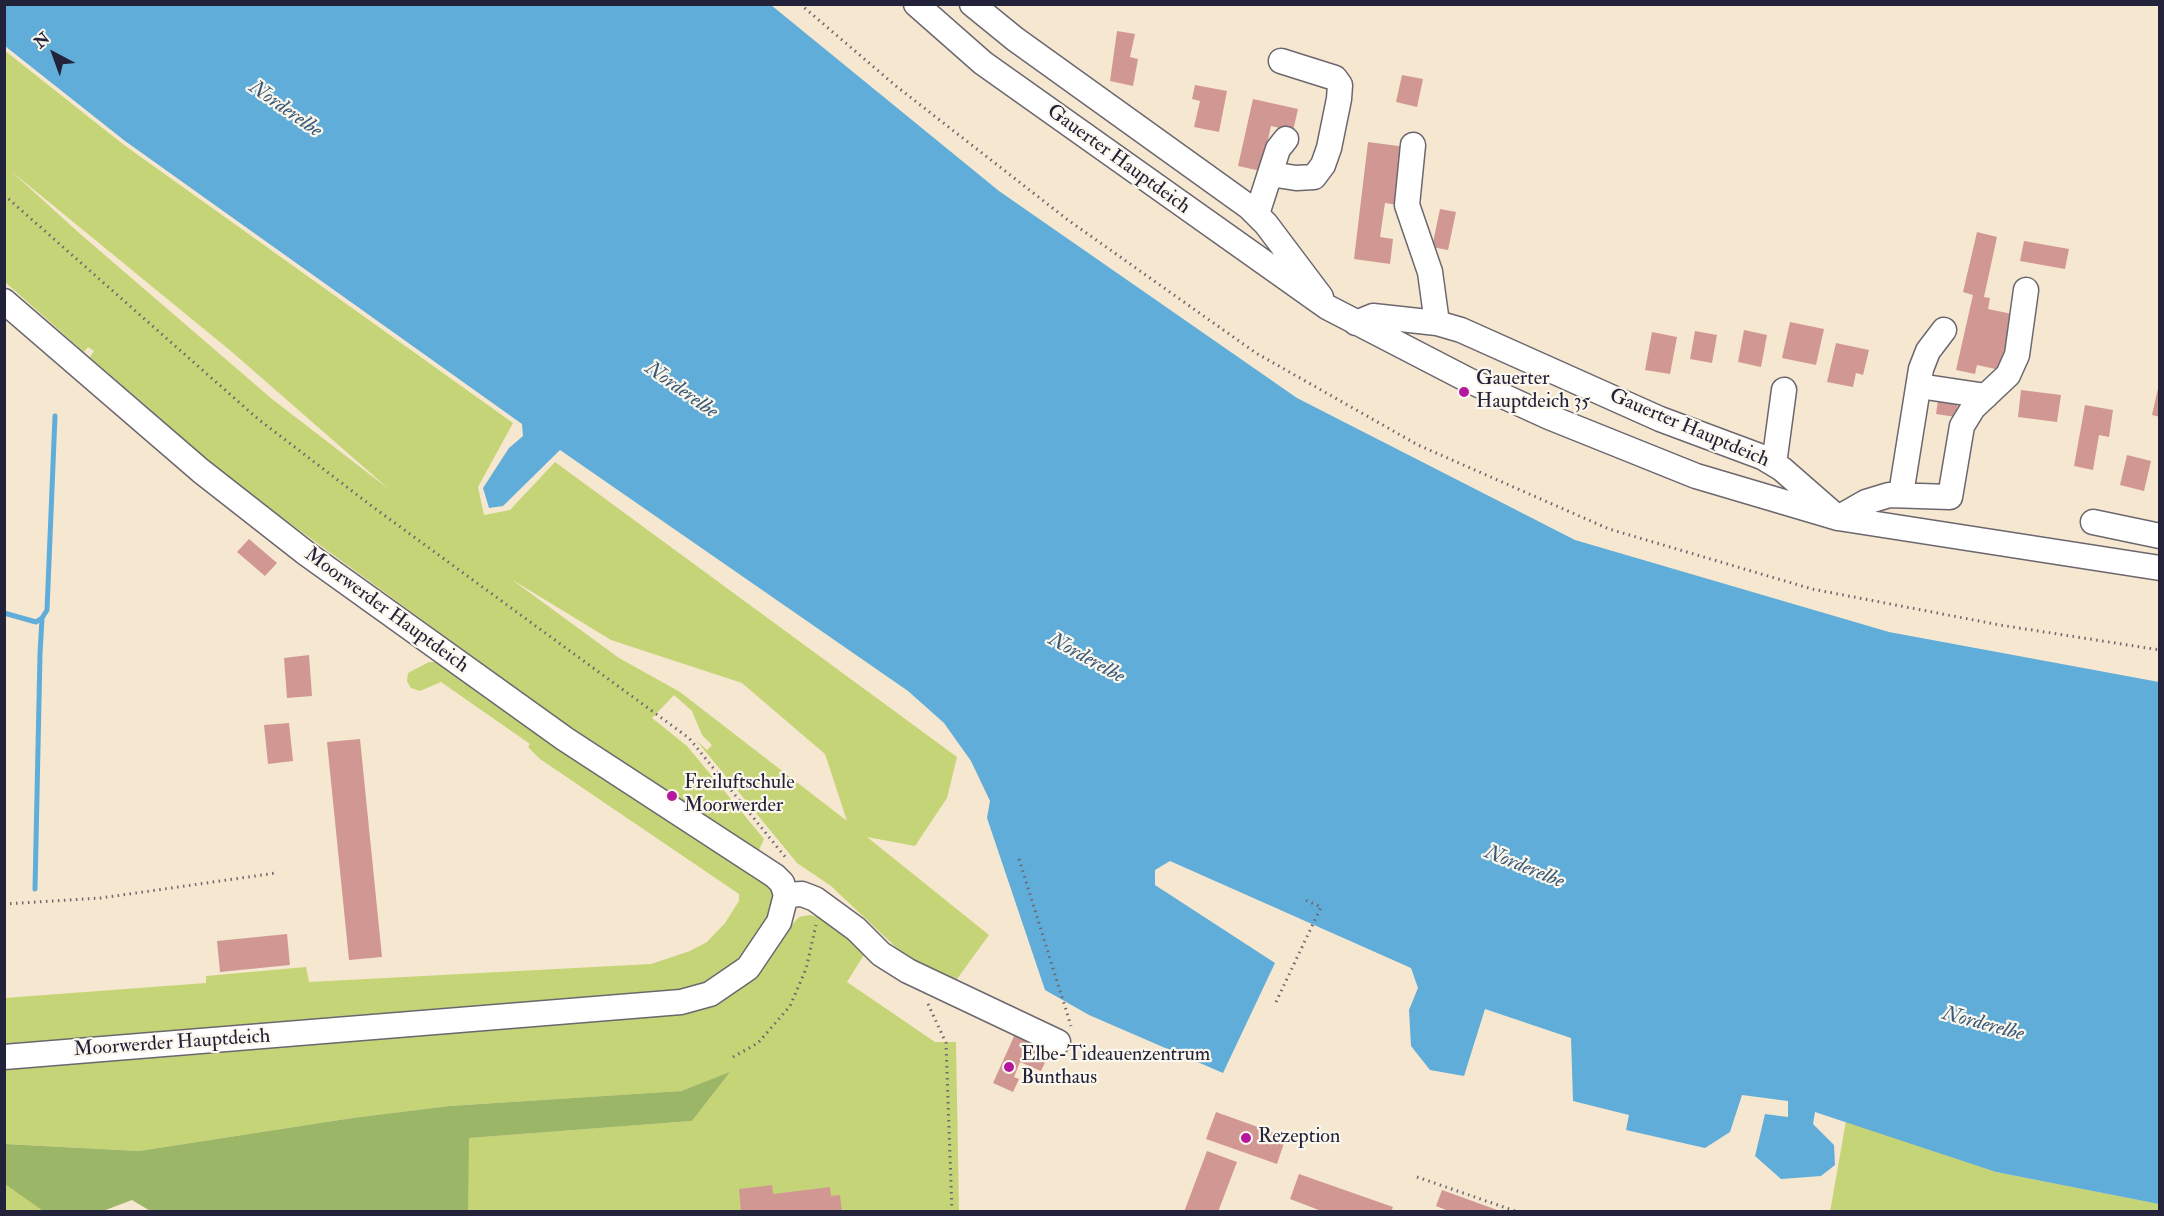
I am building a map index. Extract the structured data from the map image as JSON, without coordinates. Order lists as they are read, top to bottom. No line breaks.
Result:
{"streets":{"street":["Gauerter Hauptdeich","Moorwerder Hauptdeich"]},"water":["Norderelbe"],"places":["Gauerter Hauptdeich 35","Freiluftschule Moorwerder","Elbe-Tideauenzentrum Bunthaus","Rezeption"],"north":"top left"}
